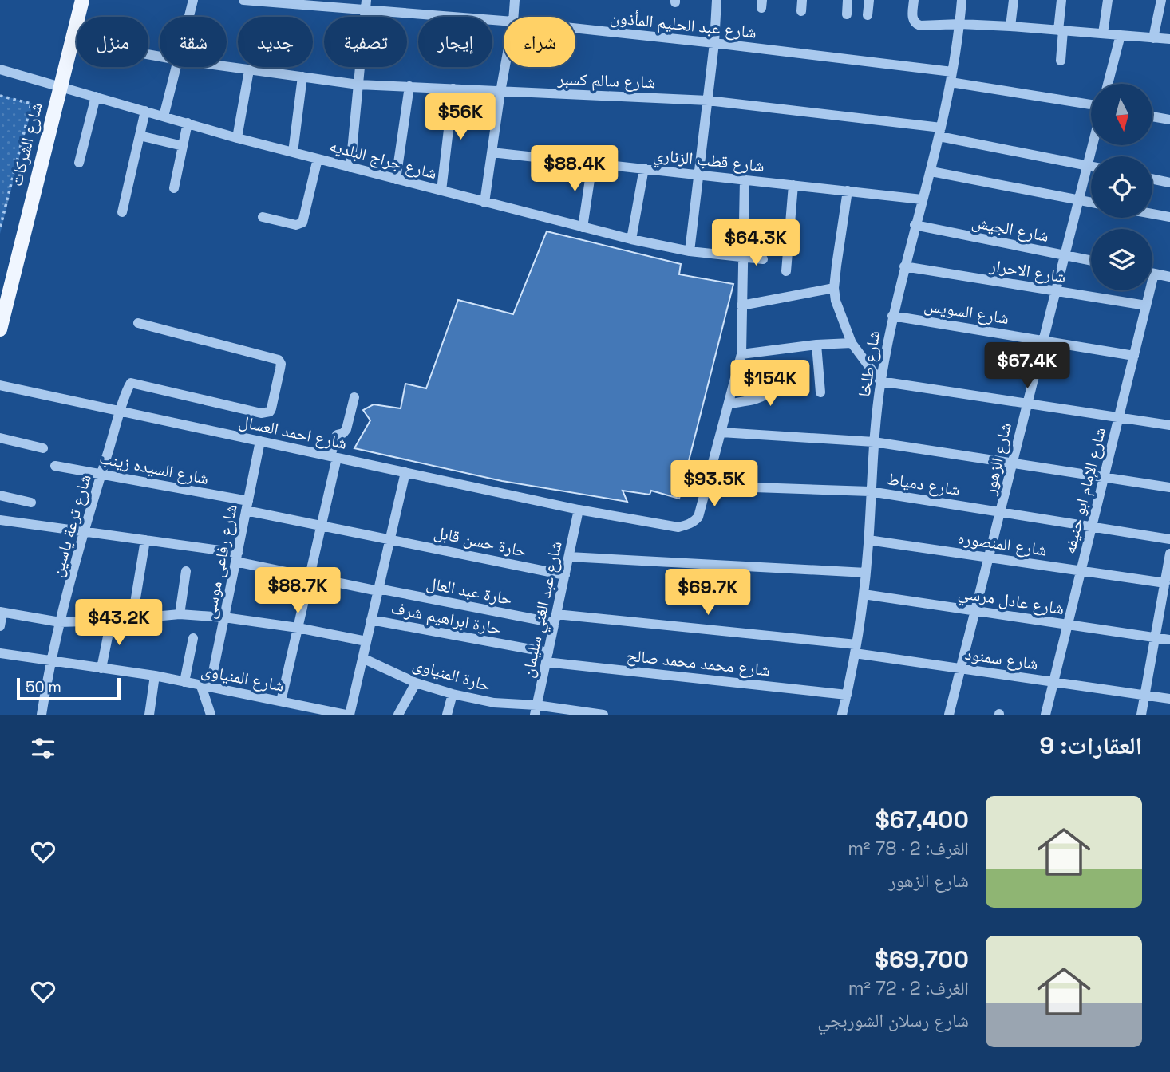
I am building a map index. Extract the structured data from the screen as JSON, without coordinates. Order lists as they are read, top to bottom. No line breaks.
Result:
{"streets":{"main road":["شارع الشركات"],"street":["شارع عبد الحليم المأذون","شارع سالم كسبر","شارع جراج البلديه","شارع قطب الزناري","شارع الجيش","شارع الاحرار","شارع السويس","شارع طلخا","شارع احمد العسال","شارع الزهور","شارع السيده زينب","شارع دمياط","شارع الإمام ابو حنيفه","شارع ترعة ياسين","حارة حسن قابل","شارع المنصوره","شارع رفاعى موسى","حارة عبد العال","شارع عادل مرسي","شارع عبد الغني سليمان","حارة ابراهيم شرف","شارع سمنود","شارع محمد محمد صالح","حارة المنياوى","شارع المنياوى"]},"crossings":[["شارع عبد الحليم المأذون","شارع طلخا"],["شارع سالم كسبر","شارع الشركات"],["شارع سالم كسبر","شارع طلخا"],["شارع سالم كسبر","شارع الزهور"],["شارع الشركات","شارع جراج البلديه"],["شارع جراج البلديه","شارع احمد العسال"],["شارع قطب الزناري","شارع طلخا"],["شارع قطب الزناري","شارع احمد العسال"],["شارع الجيش","شارع طلخا"],["شارع الجيش","شارع الزهور"],["شارع الاحرار","شارع طلخا"],["شارع الاحرار","شارع الزهور"],["شارع الاحرار","شارع الإمام ابو حنيفه"],["شارع السويس","شارع طلخا"],["شارع السويس","شارع الزهور"],["شارع السويس","شارع الإمام ابو حنيفه"],["شارع طلخا","شارع دمياط"],["شارع طلخا","شارع المنصوره"],["شارع طلخا","حارة عبد العال"],["شارع طلخا","شارع عادل مرسي"],["شارع طلخا","شارع سمنود"],["شارع طلخا","شارع محمد محمد صالح"],["شارع احمد العسال","شارع دمياط"],["شارع احمد العسال","شارع ترعة ياسين"],["شارع احمد العسال","شارع رفاعى موسى"],["شارع احمد العسال","شارع عبد الغني سليمان"],["شارع الزهور","شارع دمياط"],["شارع الزهور","شارع المنصوره"],["شارع الزهور","شارع عادل مرسي"],["شارع الزهور","شارع سمنود"],["شارع السيده زينب","شارع ترعة ياسين"],["شارع السيده زينب","حارة حسن قابل"],["شارع السيده زينب","شارع رفاعى موسى"],["شارع دمياط","شارع الإمام ابو حنيفه"],["شارع الإمام ابو حنيفه","شارع المنصوره"],["شارع الإمام ابو حنيفه","شارع عادل مرسي"],["شارع الإمام ابو حنيفه","شارع سمنود"],["شارع ترعة ياسين","حارة عبد العال"],["شارع ترعة ياسين","شارع المنياوى"],["حارة حسن قابل","شارع عبد الغني سليمان"],["شارع رفاعى موسى","حارة عبد العال"],["شارع رفاعى موسى","شارع المنياوى"],["حارة عبد العال","شارع عبد الغني سليمان"],["حارة عبد العال","شارع سمنود"],["شارع عبد الغني سليمان","حارة ابراهيم شرف"],["شارع عبد الغني سليمان","شارع محمد محمد صالح"],["شارع عبد الغني سليمان","حارة المنياوى"],["حارة ابراهيم شرف","شارع محمد محمد صالح"]],"scale_bar":"50 m","north":"bottom","page":{"chip":["شراء","إيجار","تصفية","جديد","شقة","منزل"],"price":["$56K","$88.4K","$64.3K","$67.4K","$154K","$93.5K","$88.7K","$69.7K","$43.2K"],"scale":"50 m","heading":"العقارات: 9","list":[{"name":"$67,400","note":"الغرف: 2 · 78 m² · شارع الزهور"},{"name":"$69,700","note":"الغرف: 2 · 72 m² · شارع رسلان الشوربجي"}]}}
